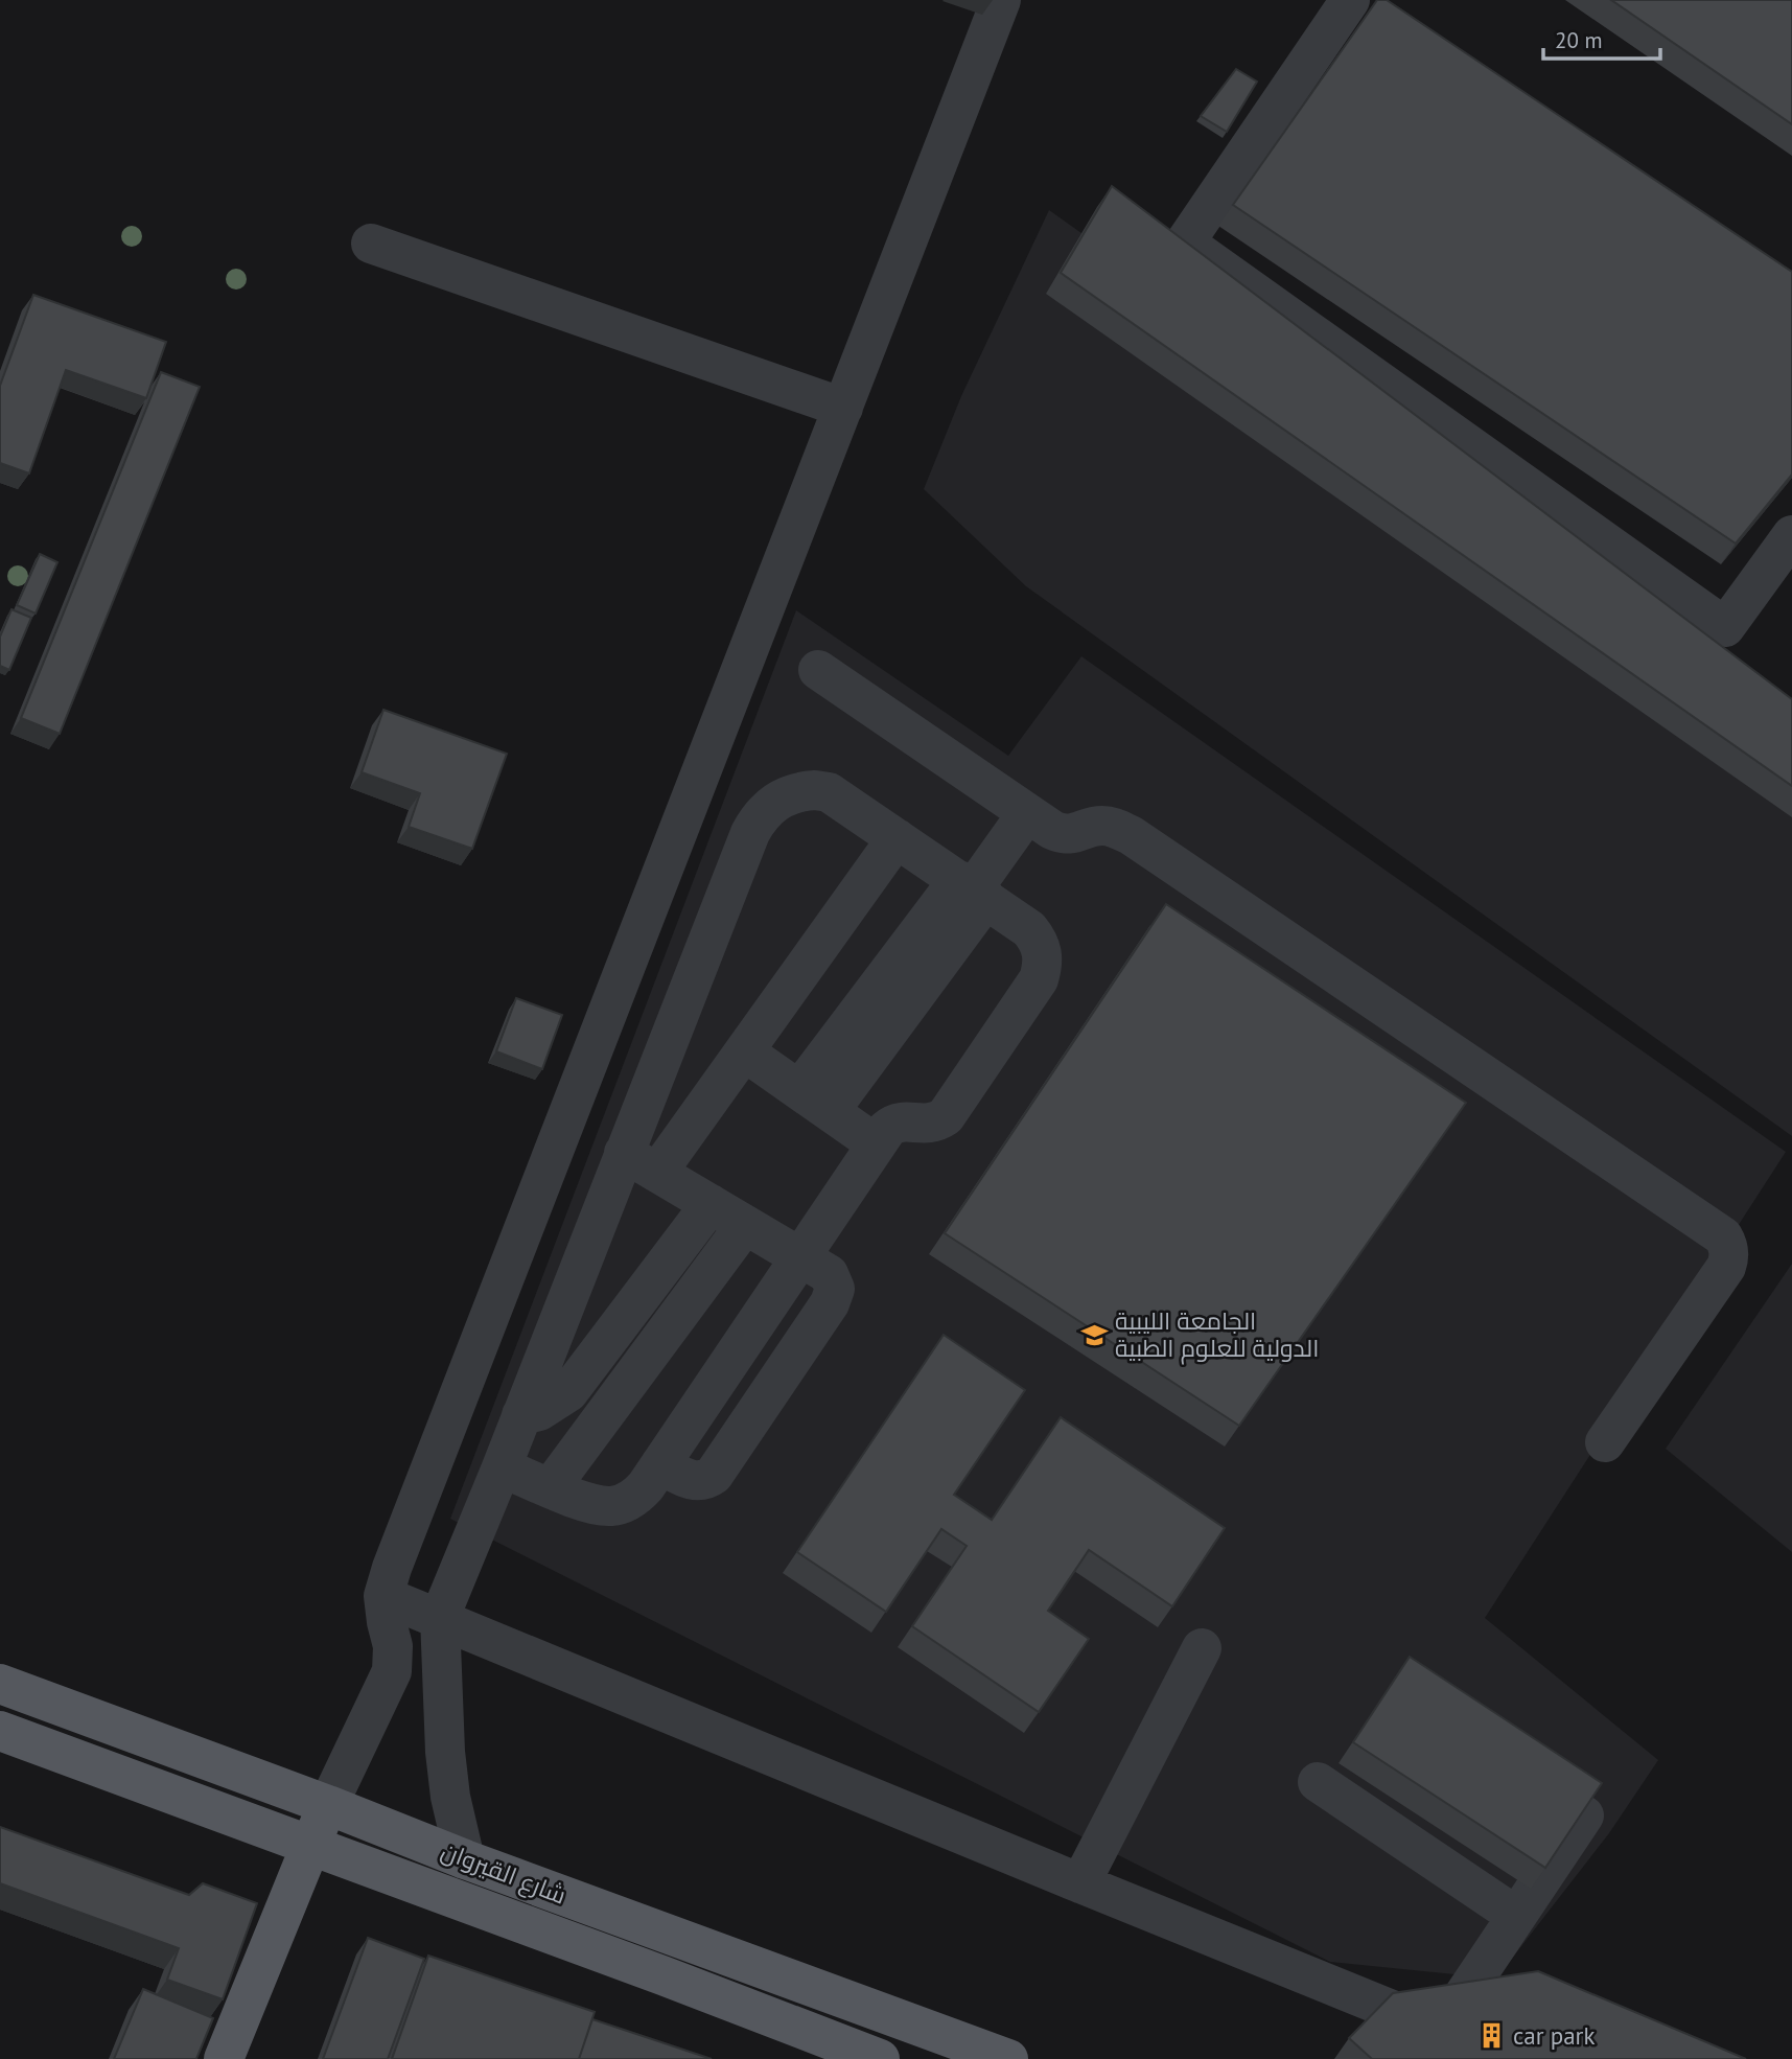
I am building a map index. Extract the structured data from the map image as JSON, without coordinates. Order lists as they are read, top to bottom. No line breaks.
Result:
{"streets":{"main road":["شارع القيروان"]},"places":{"school or university":["الجامعة الليبية الدولية للعلوم الطبية"],"building":["car park"]},"scale_bar":"20 m"}
